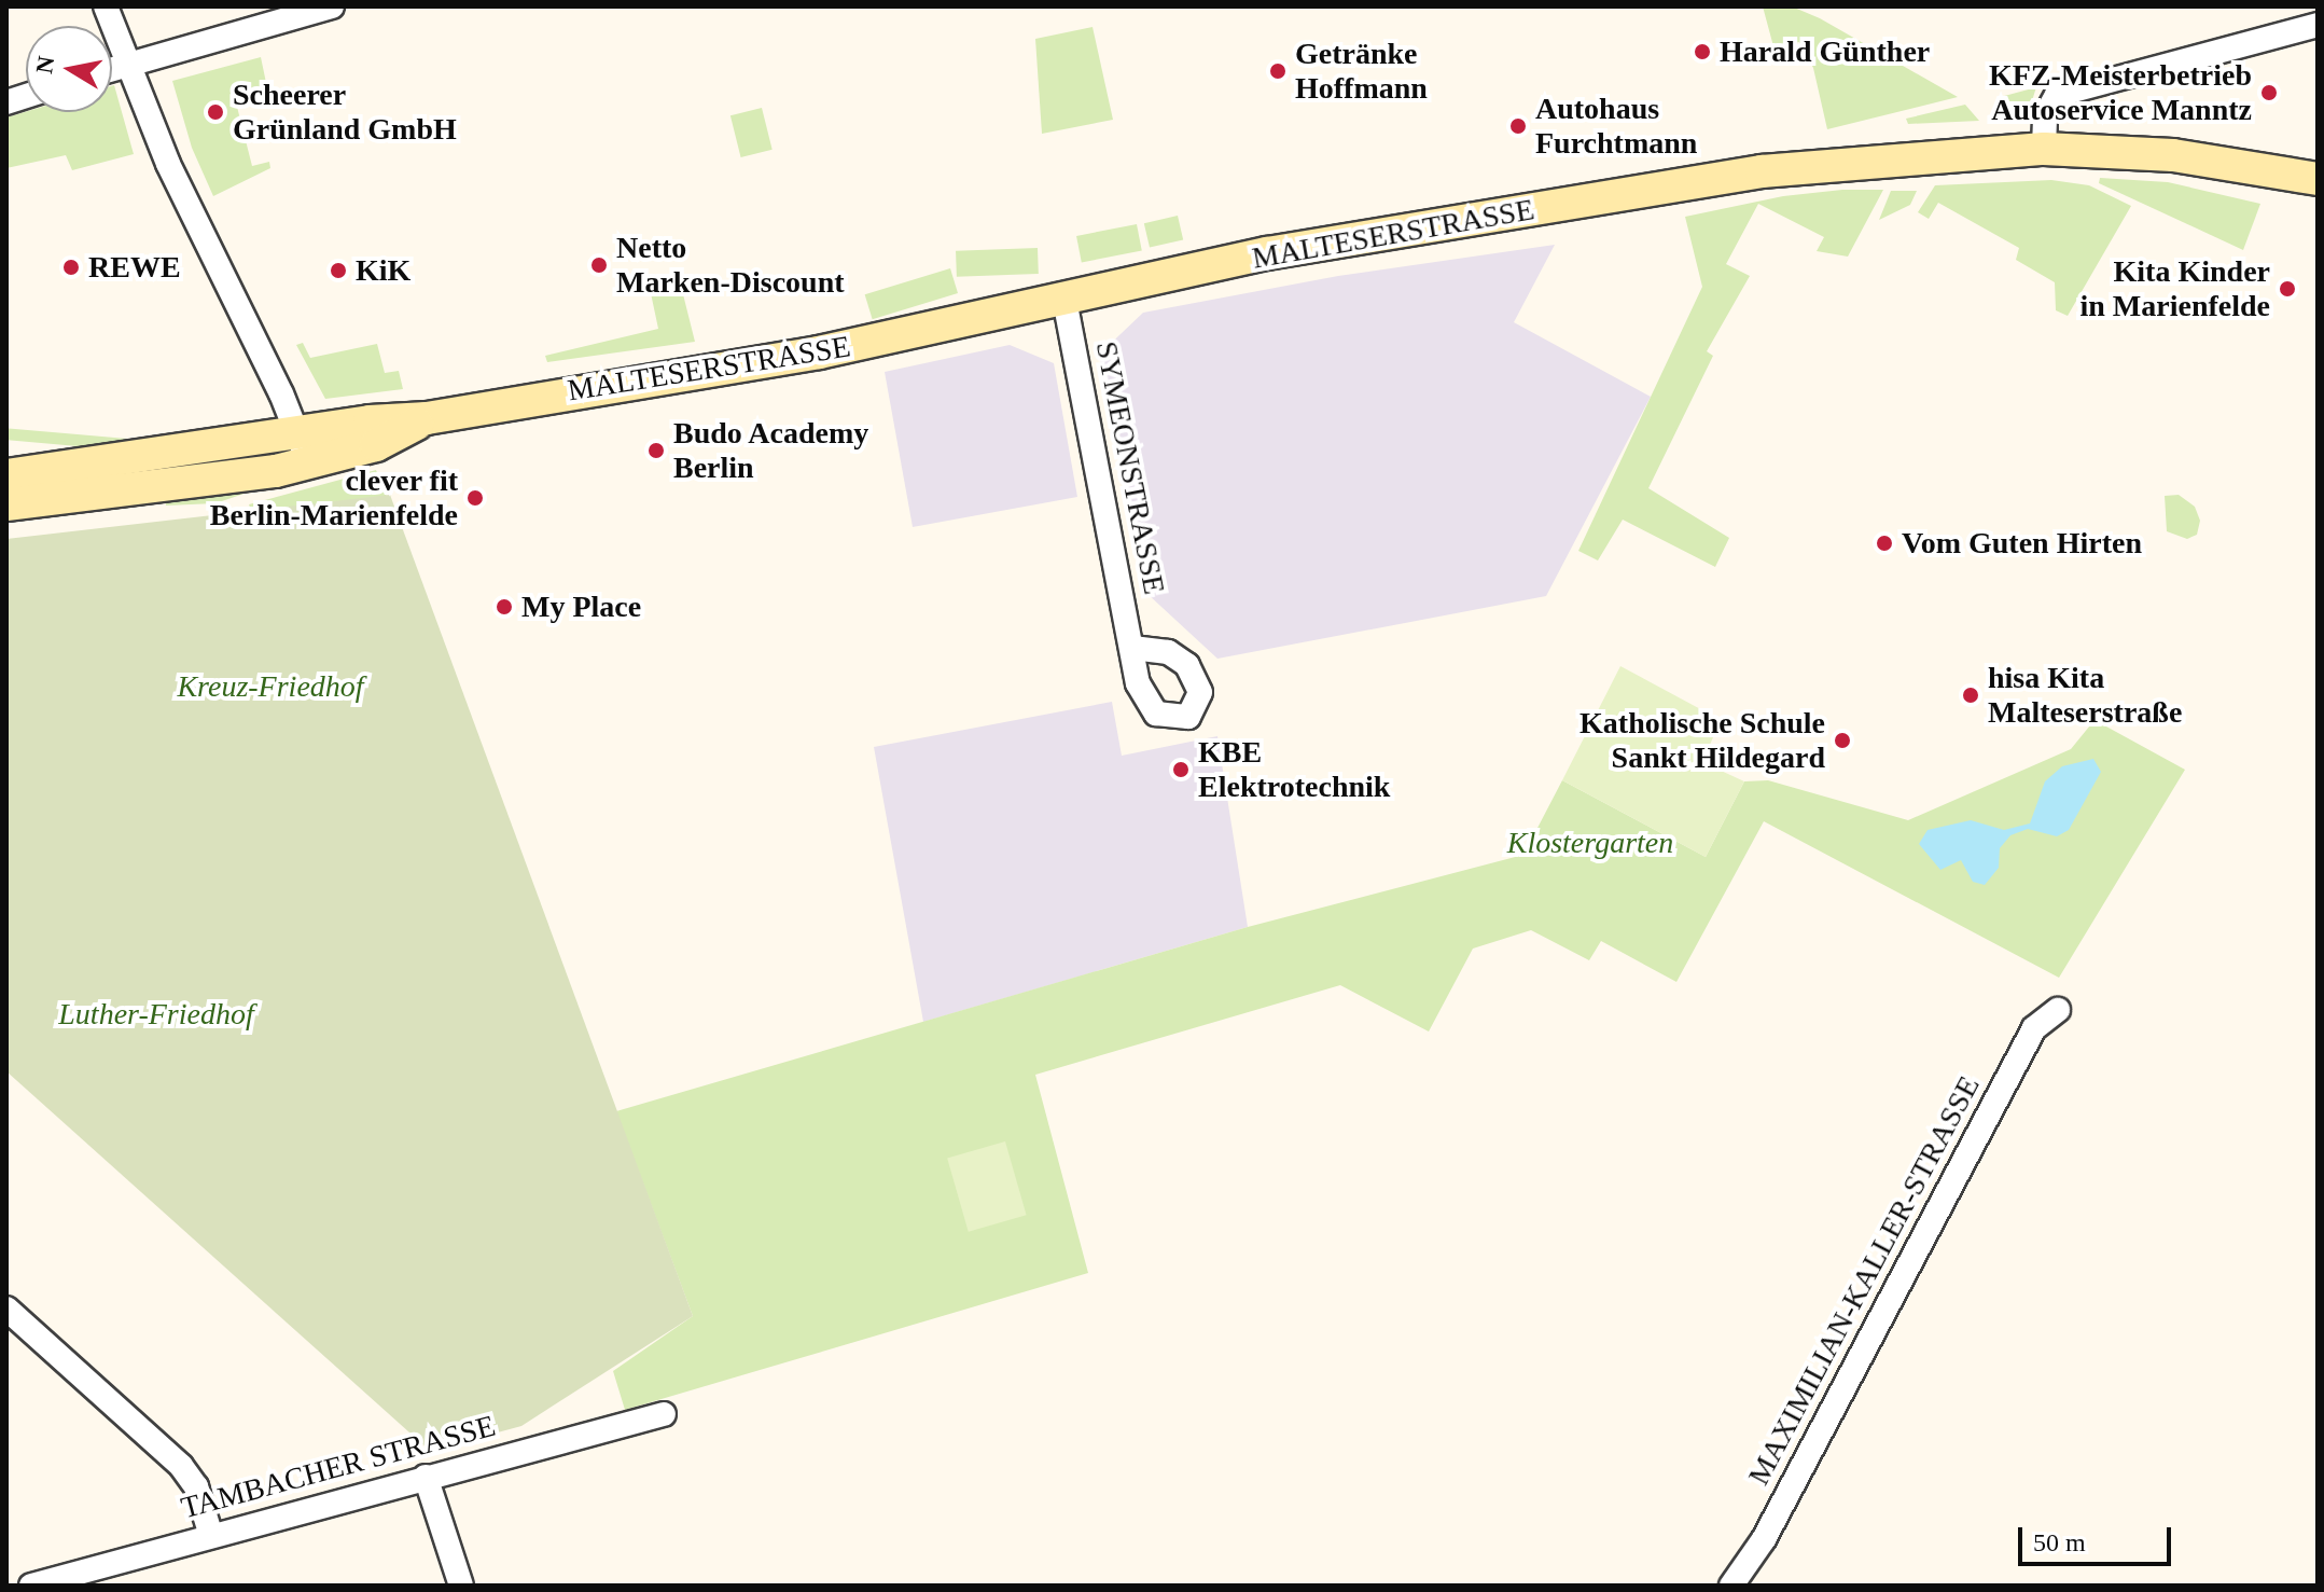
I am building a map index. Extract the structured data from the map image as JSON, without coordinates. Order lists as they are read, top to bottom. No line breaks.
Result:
{"streets":{"main road":["MALTESERSTRASSE"],"street":["SYMEONSTRASSE","MAXIMILIAN-KALLER-STRASSE","TAMBACHER STRASSE"]},"crossings":[["MALTESERSTRASSE","SYMEONSTRASSE"]],"parks":["Kreuz-Friedhof","Klostergarten","Luther-Friedhof"],"places":["Harald Günther","Getränke Hoffmann","KFZ-Meisterbetrieb Autoservice Manntz","Scheerer Grünland GmbH","Autohaus Furchtmann","Netto Marken-Discount","REWE","KiK","Kita Kinder in Marienfelde","Budo Academy Berlin","clever fit Berlin-Marienfelde","Vom Guten Hirten","My Place","hisa Kita Malteserstraße","Katholische Schule Sankt Hildegard","KBE Elektrotechnik"],"scale_bar":"50 m","north":"left"}
